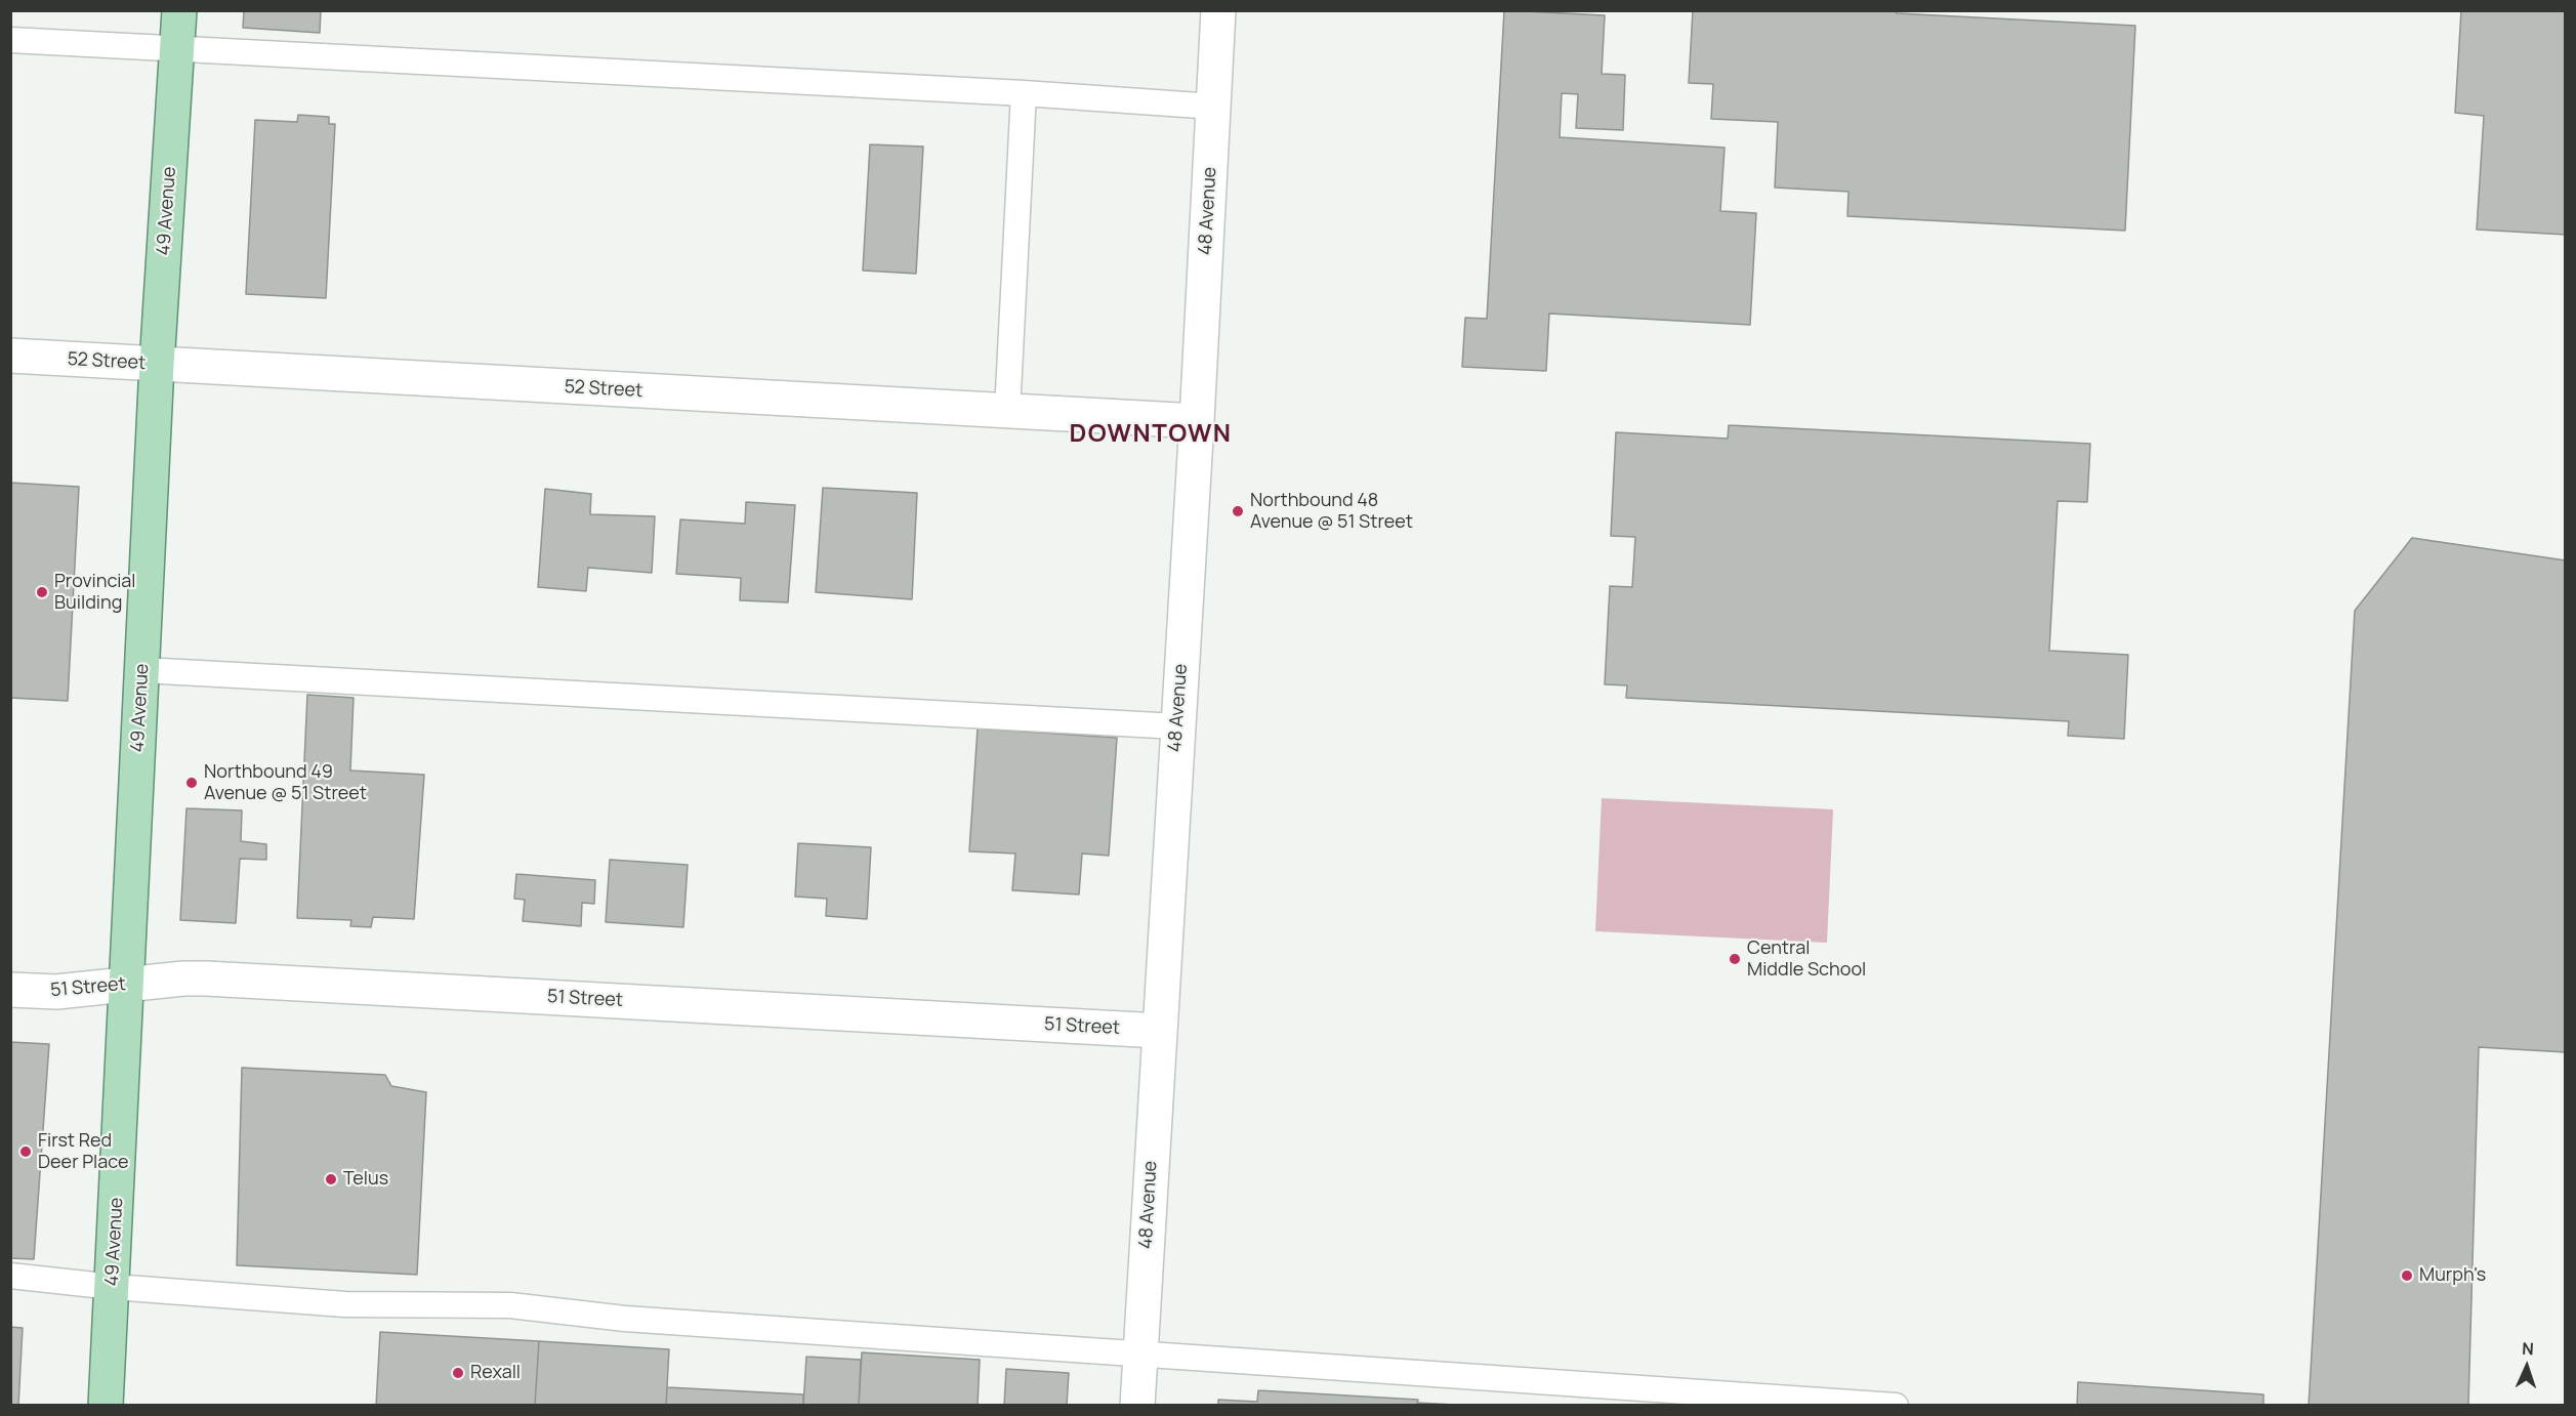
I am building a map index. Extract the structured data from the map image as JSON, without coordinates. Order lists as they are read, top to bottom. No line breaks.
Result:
{"streets":{"main road":["49 Avenue"],"street":["48 Avenue","52 Street","51 Street"]},"crossings":[["49 Avenue","52 Street"],["49 Avenue","51 Street"],["48 Avenue","52 Street"],["48 Avenue","51 Street"]],"districts":["DOWNTOWN"],"places":["Northbound 48 Avenue @ 51 Street","Provincial Building","Northbound 49 Avenue @ 51 Street","Central Middle School","First Red Deer Place","Telus","Murph's","Rexall"],"north":"top"}
